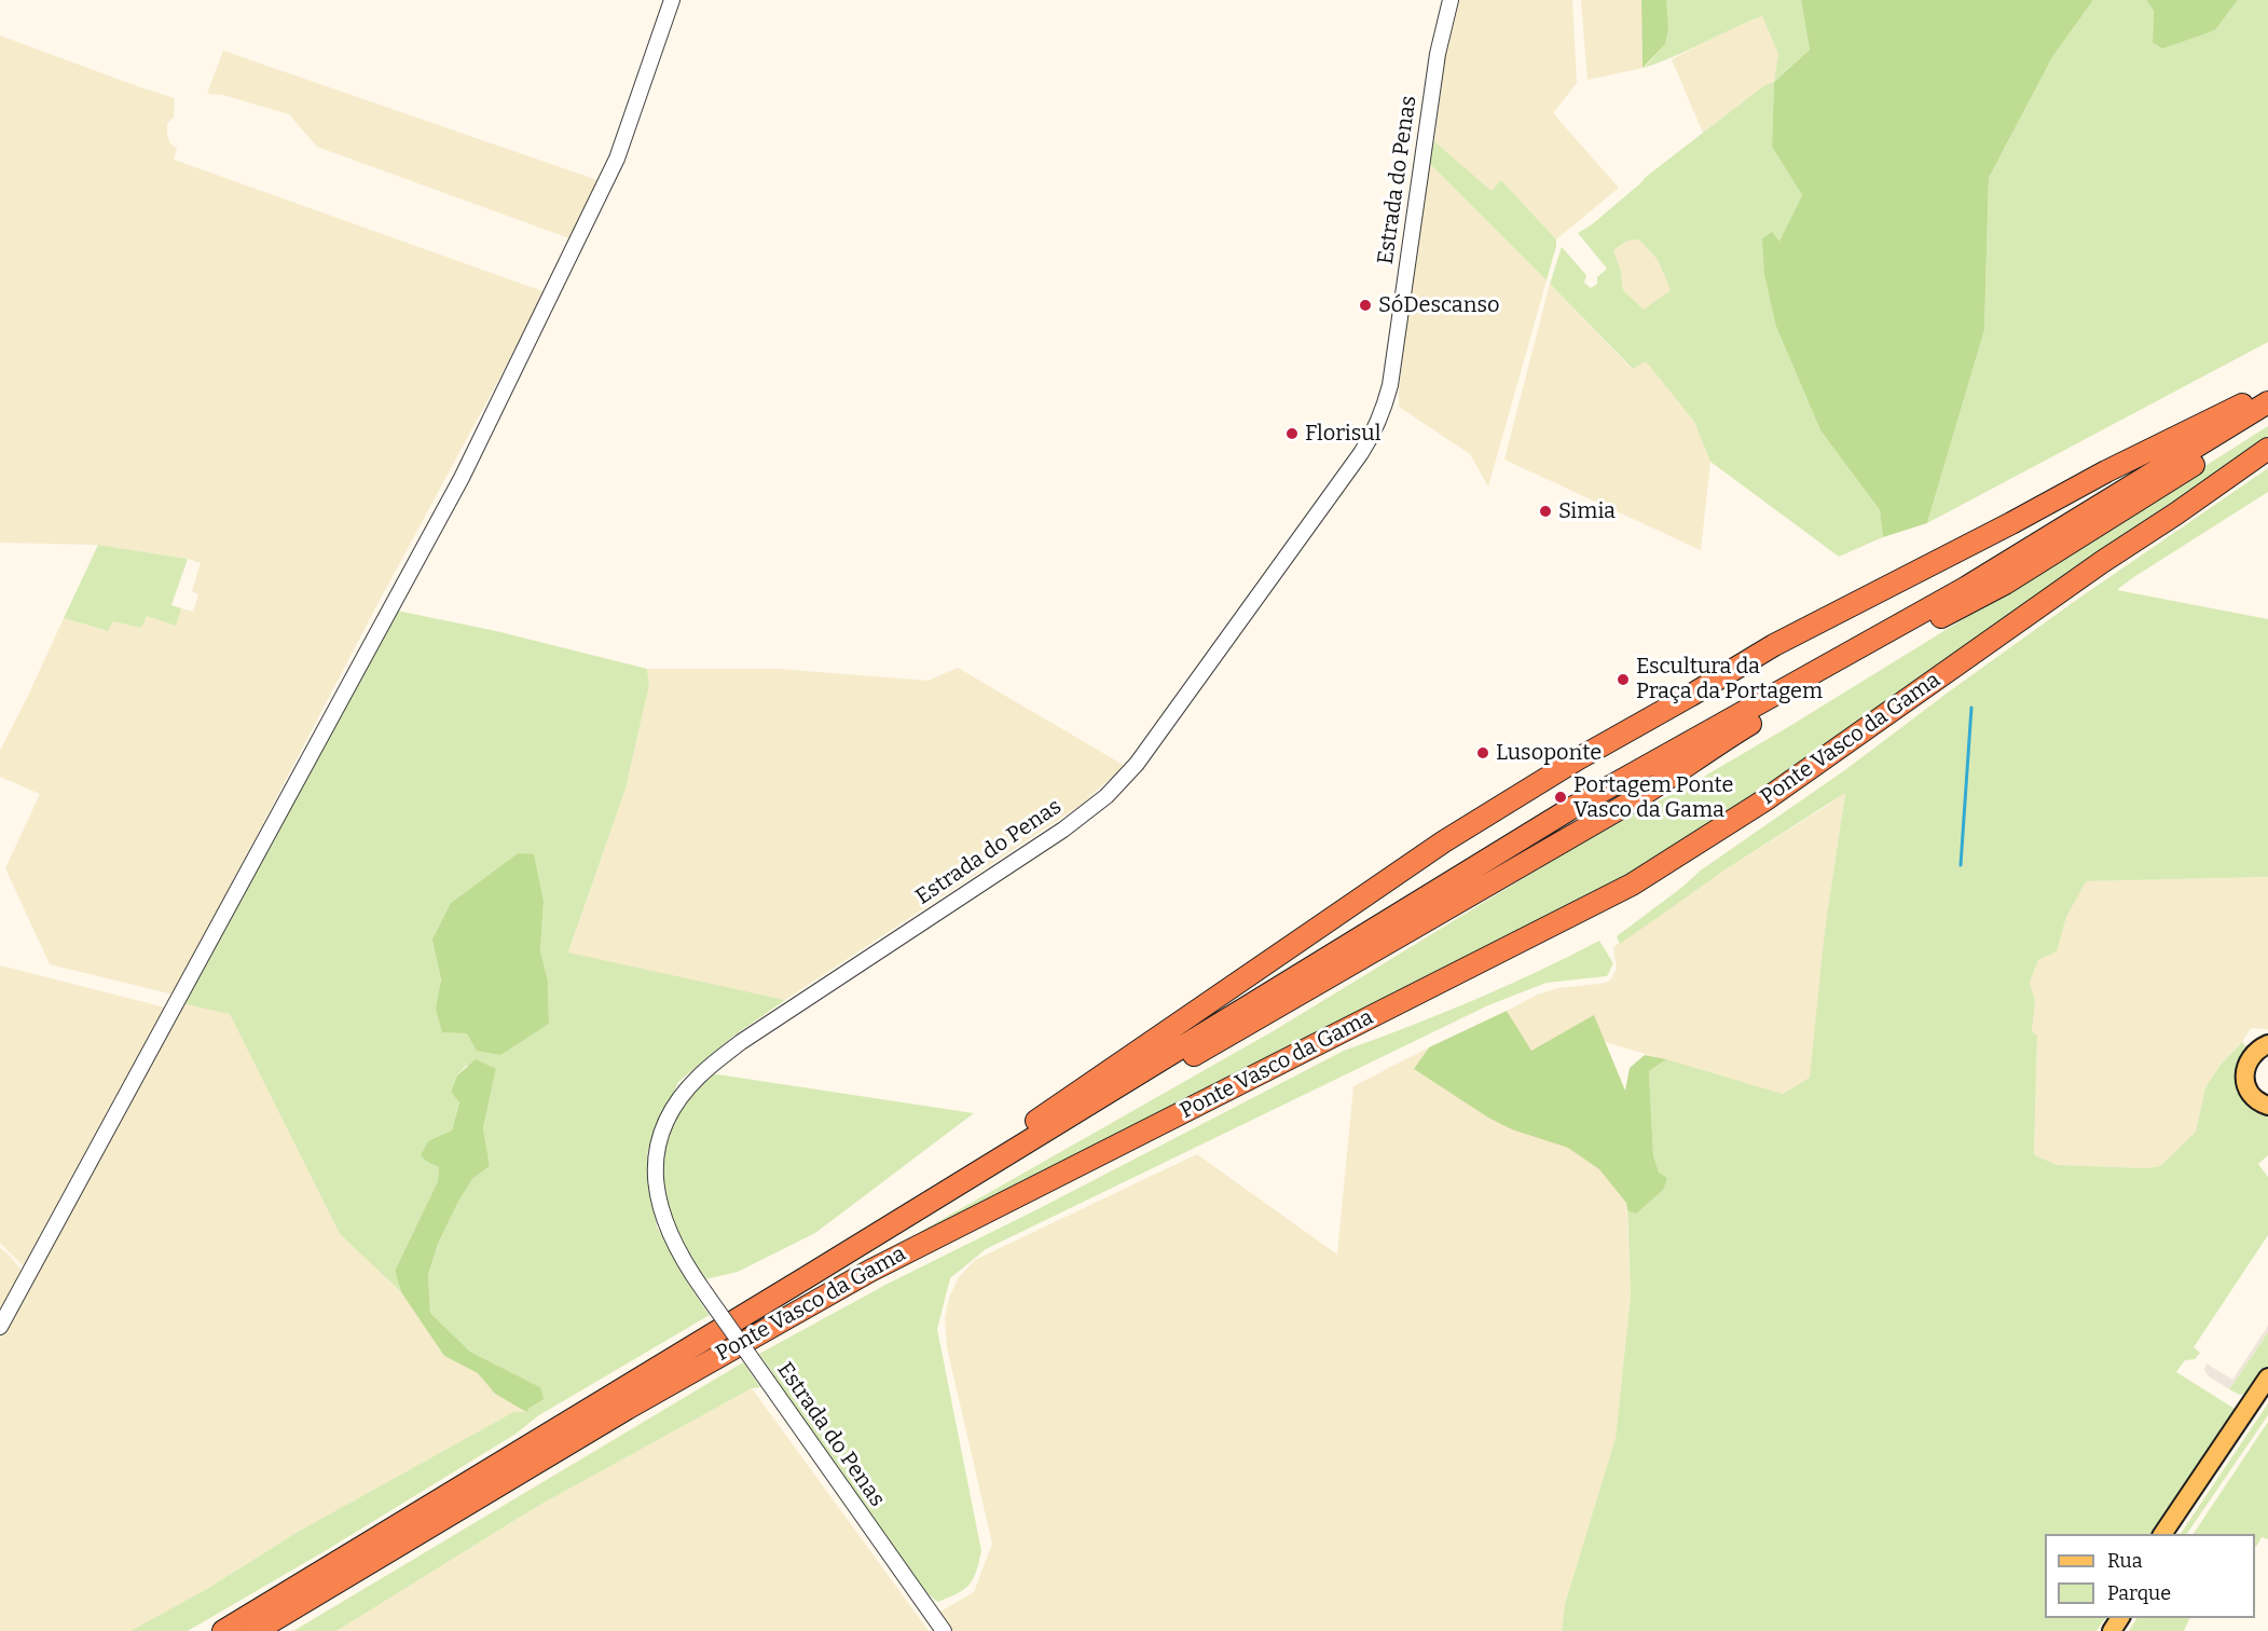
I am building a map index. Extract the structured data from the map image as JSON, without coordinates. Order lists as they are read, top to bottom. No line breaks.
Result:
{"streets":{"highway":["Ponte Vasco da Gama"],"street":["Estrada do Penas"]},"places":["SóDescanso","Florisul","Simia","Escultura da Praça da Portagem","Lusoponte","Portagem Ponte Vasco da Gama"],"legend":["Rua","Parque"]}
